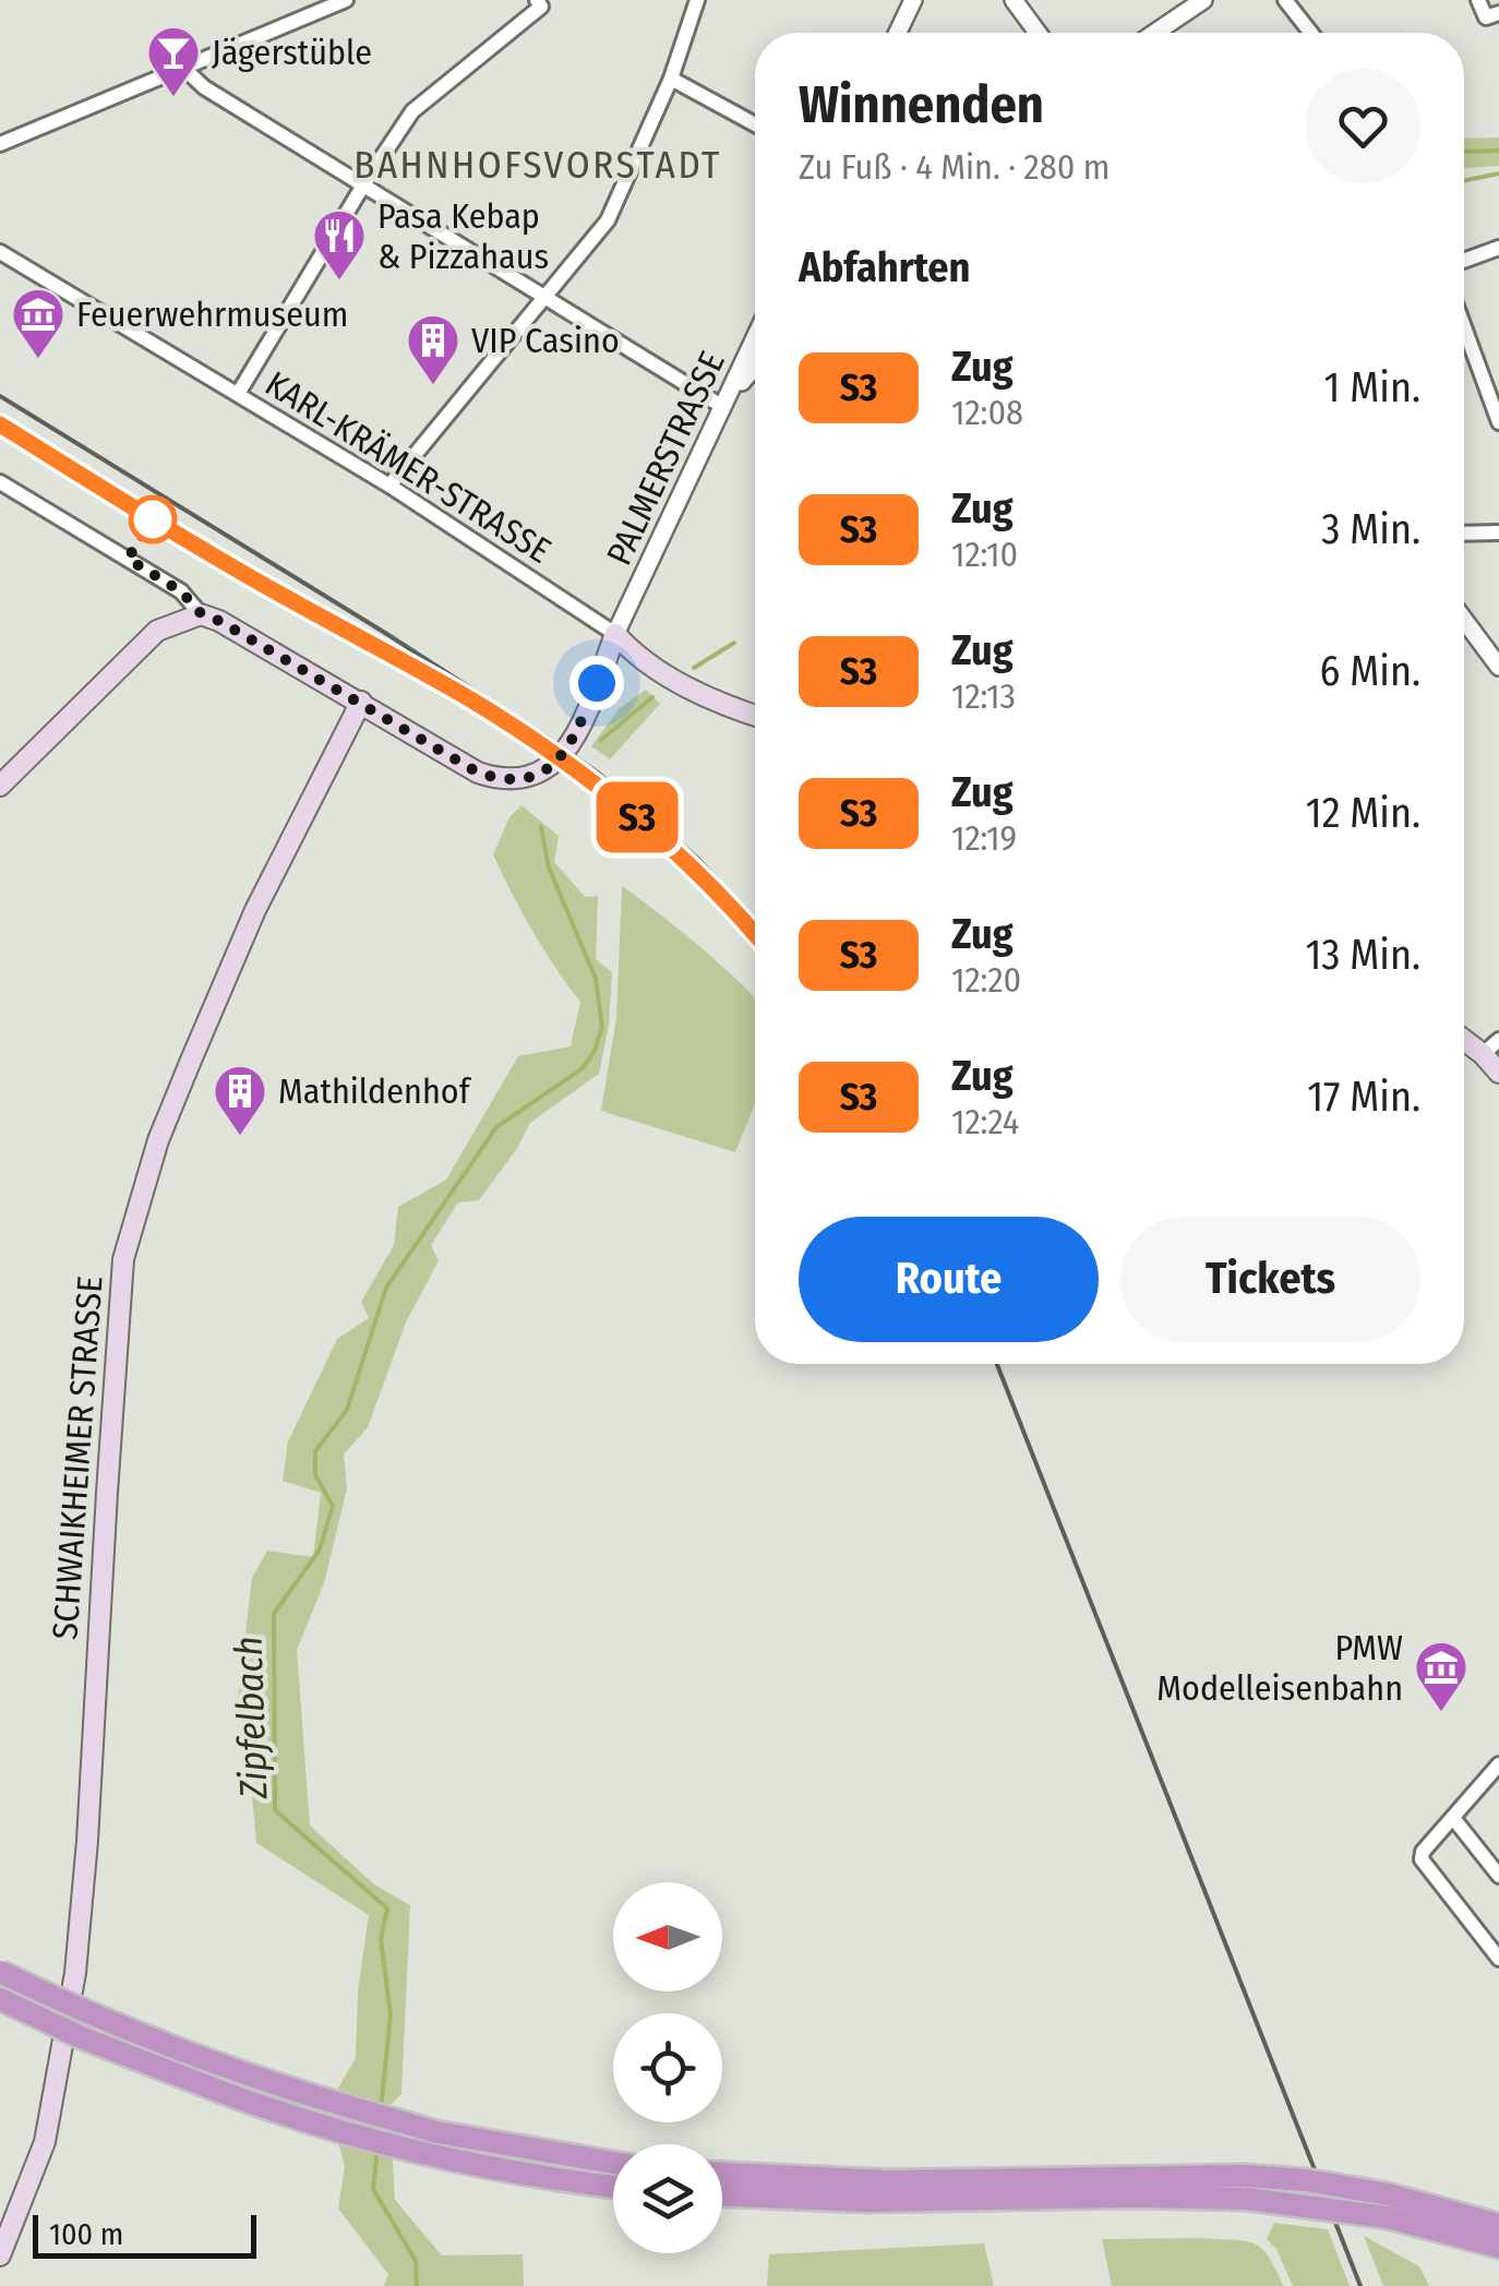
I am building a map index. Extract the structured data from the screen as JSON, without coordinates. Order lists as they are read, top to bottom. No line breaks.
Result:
{"streets":{"main road":["SCHWAIKHEIMER STRASSE"],"street":["PALMERSTRASSE","KARL-KRÄMER-STRASSE"]},"crossings":[["PALMERSTRASSE","KARL-KRÄMER-STRASSE"]],"districts":["BAHNHOFSVORSTADT"],"water":["Zipfelbach"],"places":{"bar":["Jägerstüble"],"restaurant":["Pasa Kebap & Pizzahaus"],"museum":["Feuerwehrmuseum","PMW Modelleisenbahn"],"building":["VIP Casino","Mathildenhof"]},"scale_bar":"100 m","north":"left","page":{"on_map":"S3","heading":[["Winnenden","Zu Fuß · 4 Min. · 280 m"],"Abfahrten"],"list":[{"mark":"S3","name":"Zug","note":"12:08","value":"1 Min."},{"mark":"S3","name":"Zug","note":"12:10","value":"3 Min."},{"mark":"S3","name":"Zug","note":"12:13","value":"6 Min."},{"mark":"S3","name":"Zug","note":"12:19","value":"12 Min."},{"mark":"S3","name":"Zug","note":"12:20","value":"13 Min."},{"mark":"S3","name":"Zug","note":"12:24","value":"17 Min."}],"buttons":["Route","Tickets"],"scale":"100 m"}}
